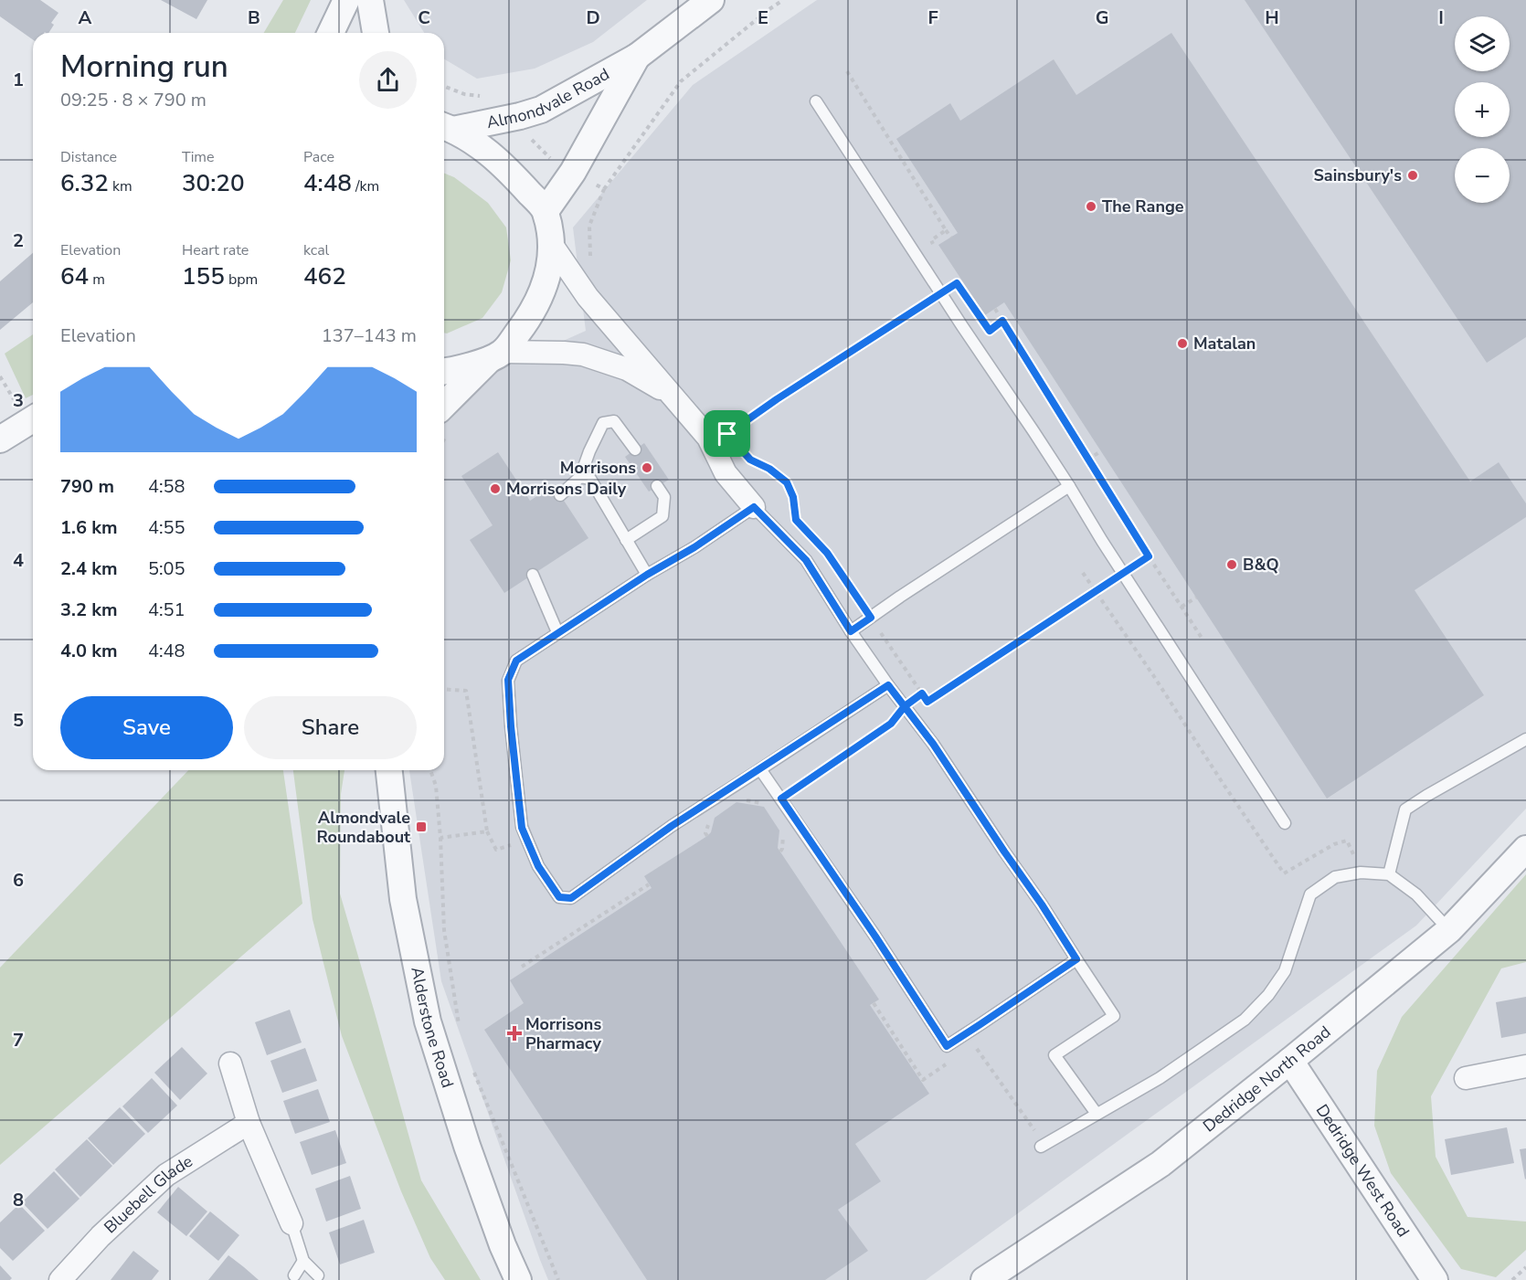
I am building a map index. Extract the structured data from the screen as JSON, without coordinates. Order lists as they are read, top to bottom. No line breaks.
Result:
{"streets":{"street":["Almondvale Road","Alderstone Road","Dedridge North Road","Dedridge West Road","Bluebell Glade"]},"crossings":[["Dedridge North Road","Dedridge West Road"]],"places":{"other":["Sainsbury's","The Range","Matalan","Morrisons","Morrisons Daily","B&Q"],"transit":["Almondvale Roundabout"],"health":["Morrisons Pharmacy"]},"page":{"map_buttons":["+","−"],"heading":["Morning run","09:25 · 8 × 790 m"],"stats":[["Distance","6.32 km"],["Time","30:20"],["Pace","4:48 /km"],["Elevation","64 m"],["Heart rate","155 bpm"],["kcal","462"]],"chart":["Elevation","137–143 m"],"list":[{"name":"790 m","note":"4:58"},{"name":"1.6 km","note":"4:55"},{"name":"2.4 km","note":"5:05"},{"name":"3.2 km","note":"4:51"},{"name":"4.0 km","note":"4:48"}],"buttons":["Save","Share"]},"grid":{"columns":["A","B","C","D","E","F","G","H","I"],"rows":["1","2","3","4","5","6","7","8"]}}
